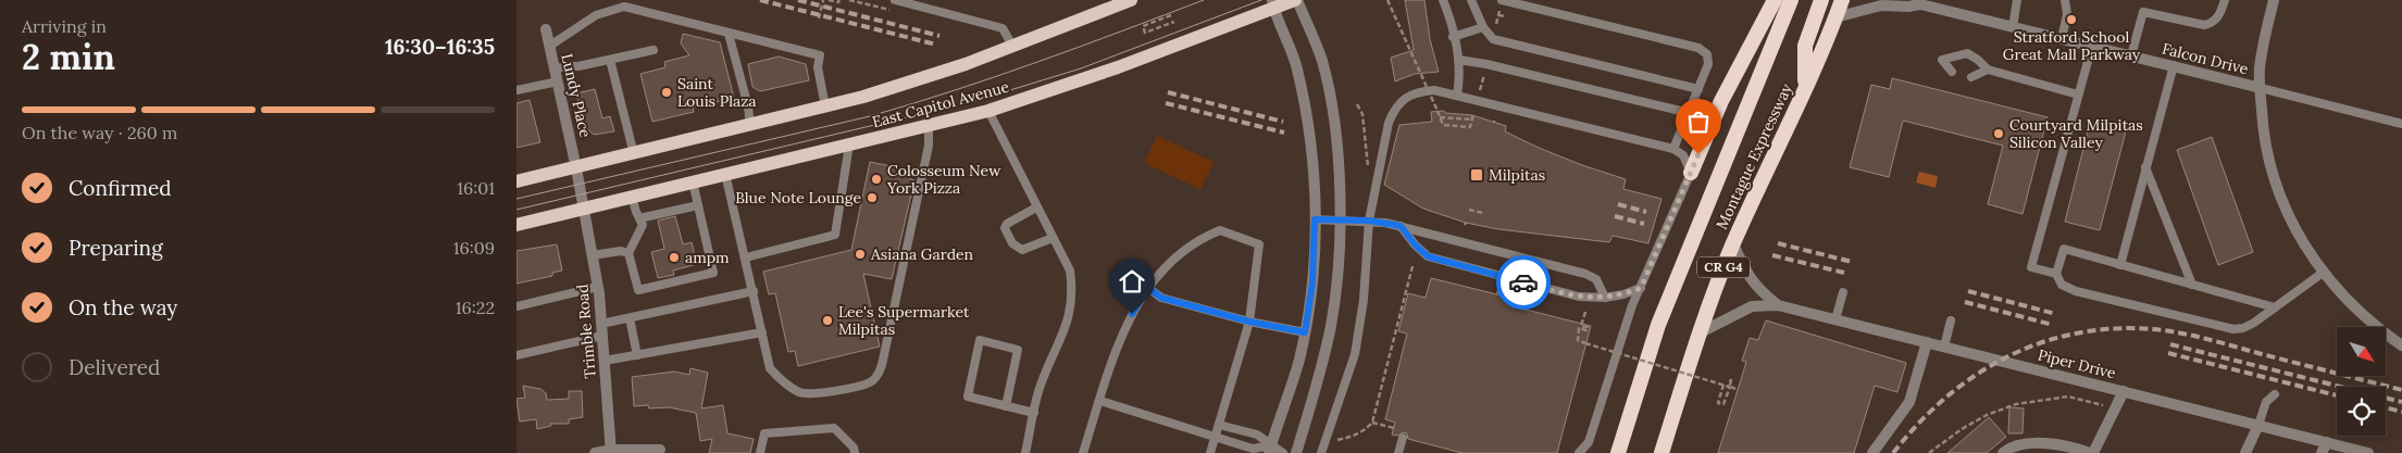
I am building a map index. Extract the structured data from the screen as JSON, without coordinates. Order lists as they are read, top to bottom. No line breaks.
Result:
{"streets":{"highway":["Montague Expressway","CR G4"],"main road":["East Capitol Avenue"],"street":["Falcon Drive","Lundy Place","Trimble Road","Piper Drive"]},"crossings":[["Falcon Drive","Montague Expressway"],["Lundy Place","East Capitol Avenue"],["Lundy Place","Trimble Road"],["East Capitol Avenue","Trimble Road"],["Montague Expressway","Piper Drive"]],"places":{"other":["Stratford School Great Mall Parkway","Saint Louis Plaza","Courtyard Milpitas Silicon Valley","Colosseum New York Pizza","Blue Note Lounge","Asiana Garden","ampm","Lee's Supermarket Milpitas"],"transit":["Milpitas"]},"north":"bottom right","page":{"heading":["2 min","Arriving in","16:30–16:35"],"bar":"On the way · 260 m","list":[["Confirmed","16:01"],["Preparing","16:09"],["On the way","16:22"],"Delivered"]}}
